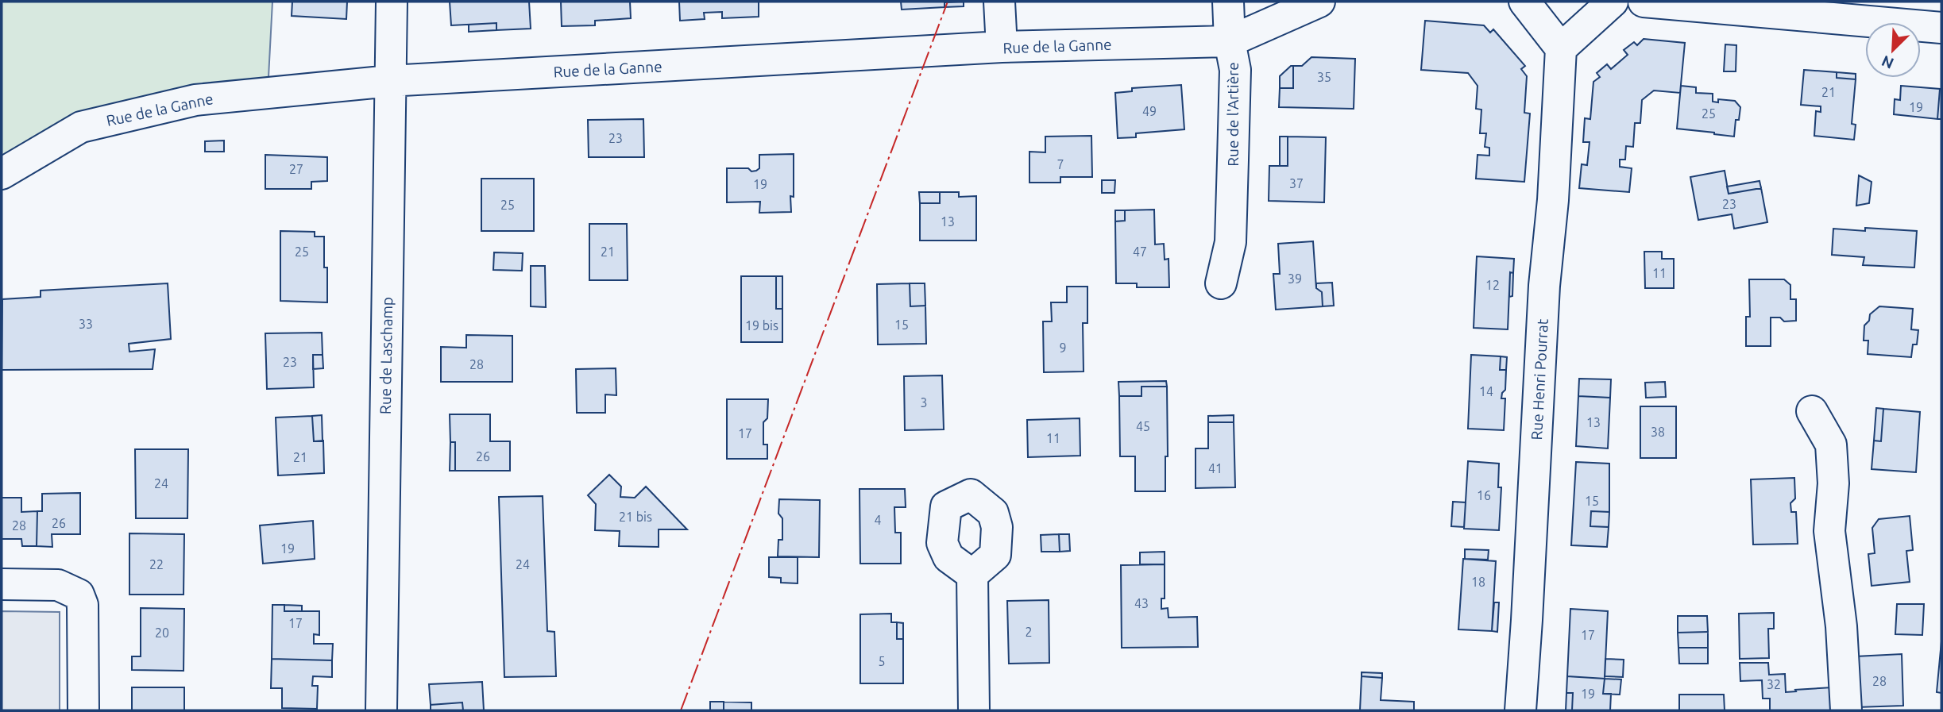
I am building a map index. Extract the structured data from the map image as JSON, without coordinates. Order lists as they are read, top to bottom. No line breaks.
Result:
{"streets":{"street":["Rue de la Ganne","Rue de l'Artière","Rue de Laschamp","Rue Henri Pourrat"]},"crossings":[["Rue de la Ganne","Rue de l'Artière"],["Rue de la Ganne","Rue de Laschamp"]],"house_numbers":["35","21","19","49","25","23","7","27","37","19","23","25","13","25","21","47","11","39","12","33","15","19 bis","9","23","28","14","3","13","45","38","17","11","26","21","41","24","16","15","21 bis","4","26","28","19","22","24","18","43","17","2","20","17","5","28","32","19"],"north":"bottom left"}
